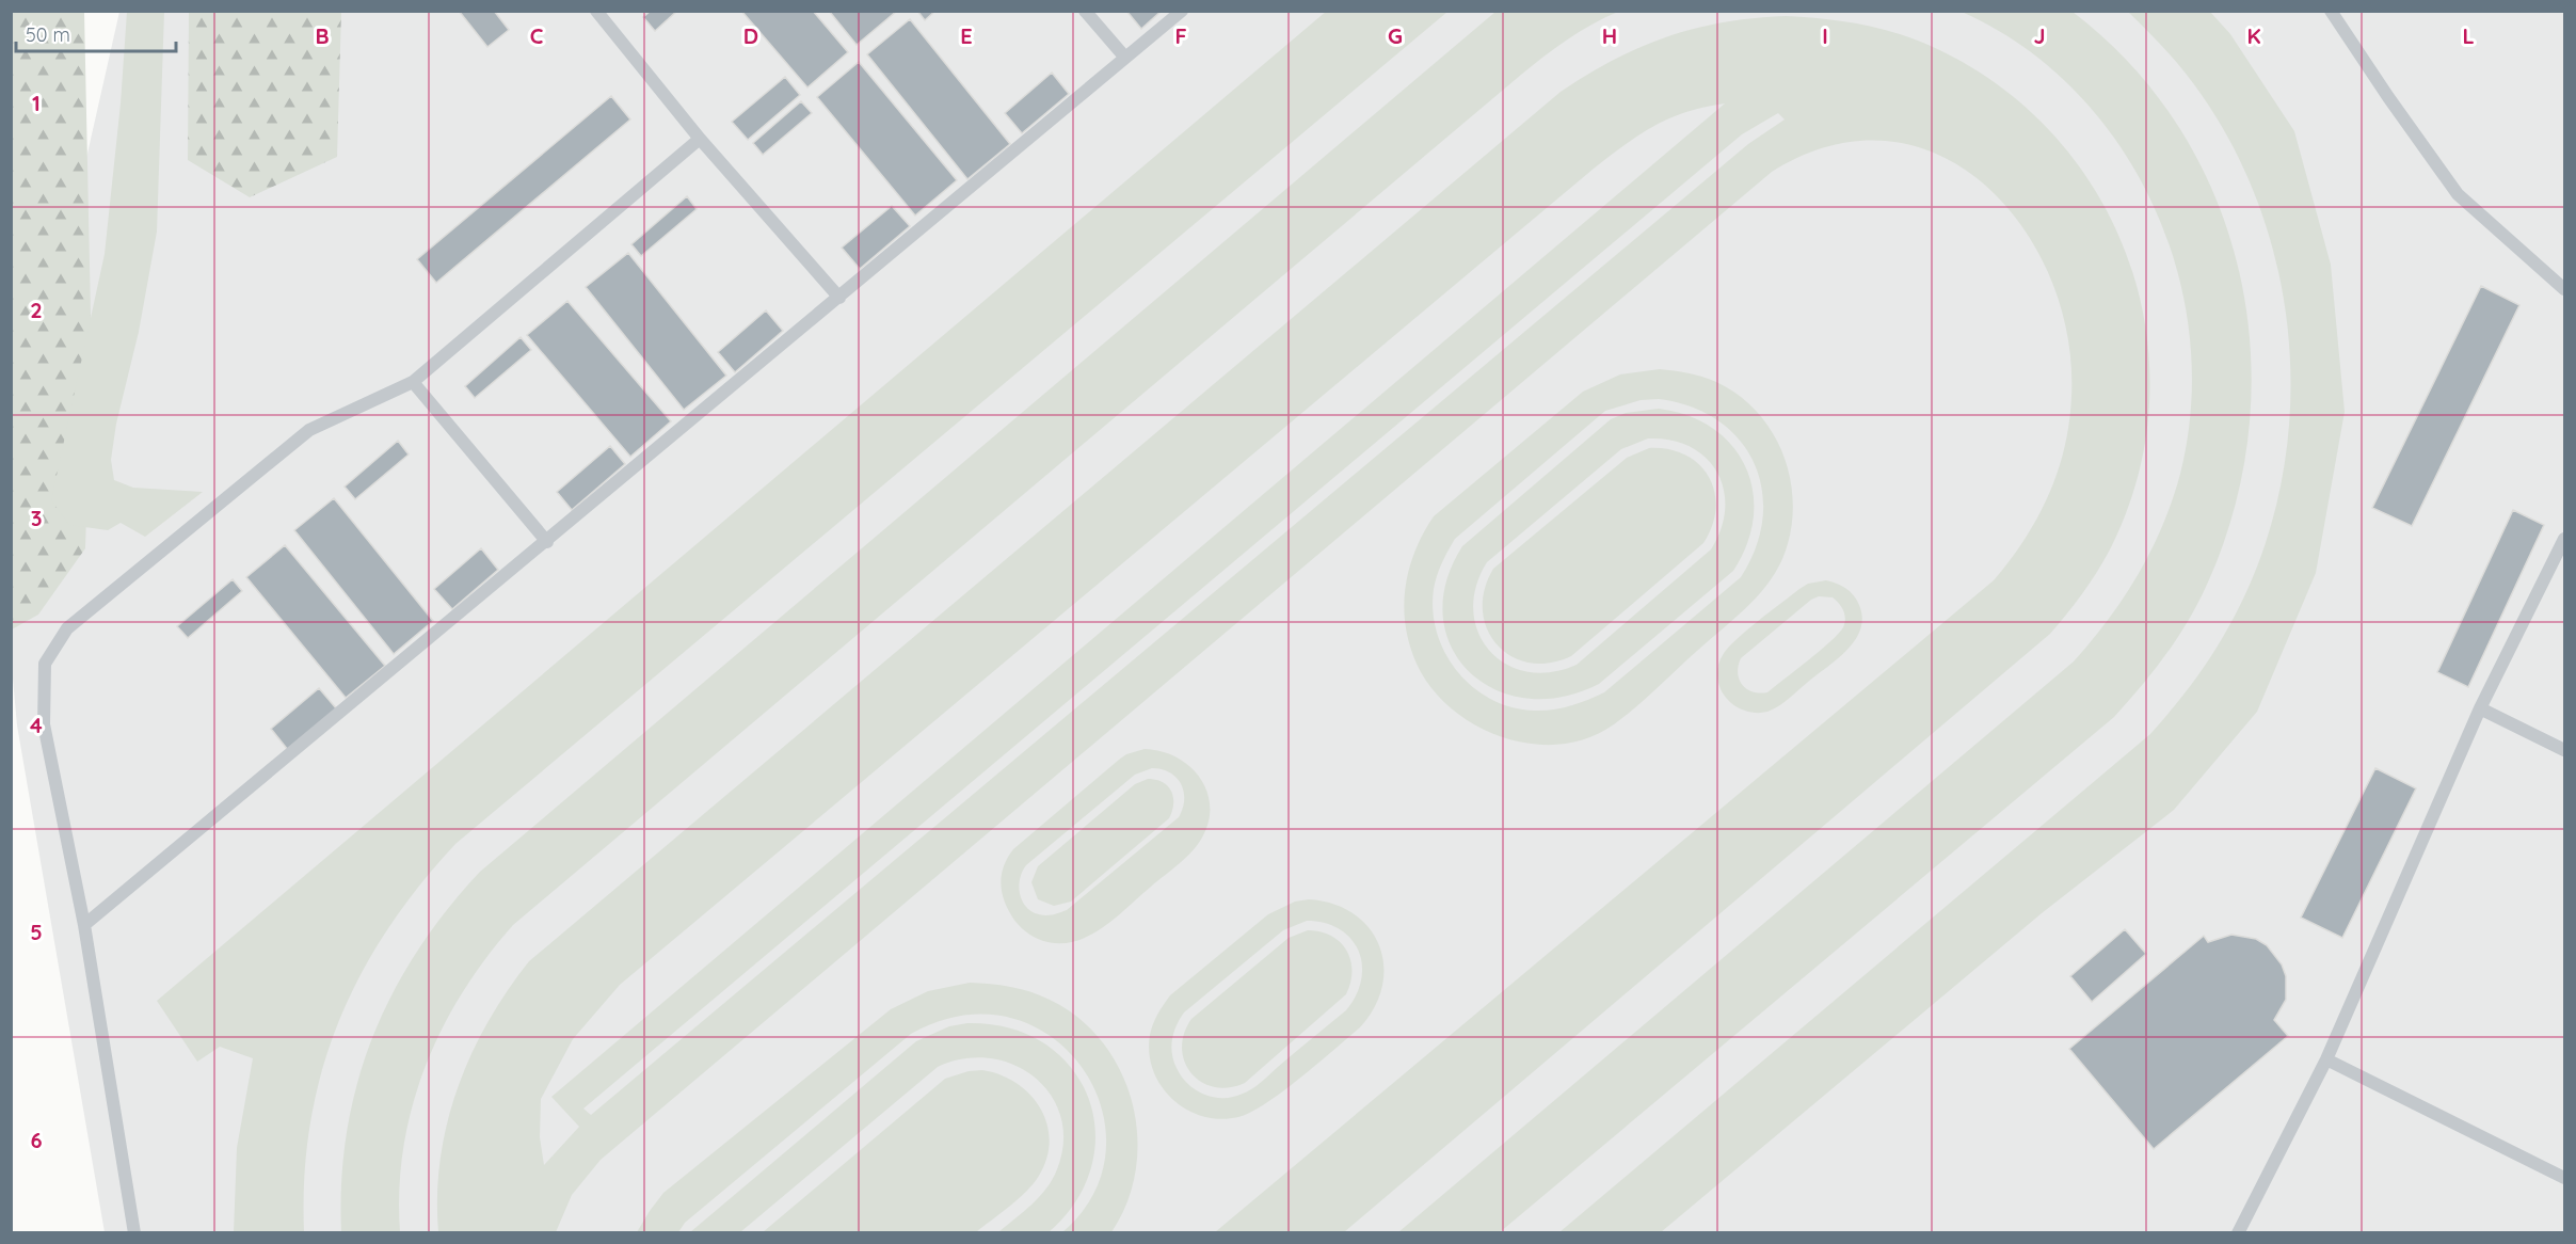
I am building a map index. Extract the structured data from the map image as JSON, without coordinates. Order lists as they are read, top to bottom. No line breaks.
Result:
{"scale_bar":"50 m","grid":{"columns":["B","C","D","E","F","G","H","I","J","K","L"],"rows":["1","2","3","4","5","6"]}}
